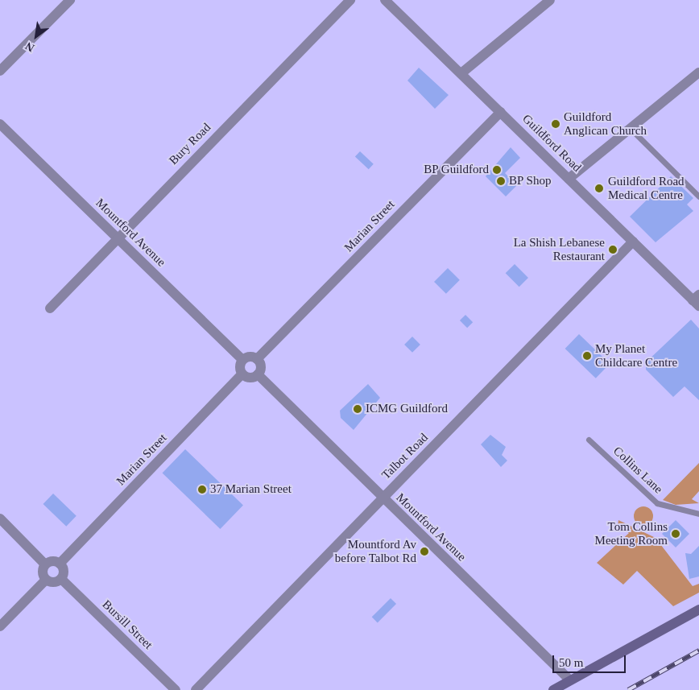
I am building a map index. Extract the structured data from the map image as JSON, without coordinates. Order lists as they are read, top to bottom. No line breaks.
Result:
{"streets":{"street":["Guildford Road","Bury Road","Marian Street","Mountford Avenue","Talbot Road","Bursill Street"],"lane":["Collins Lane"]},"crossings":[["Guildford Road","Marian Street"],["Guildford Road","Talbot Road"],["Bury Road","Mountford Avenue"],["Marian Street","Mountford Avenue"],["Marian Street","Bursill Street"],["Mountford Avenue","Talbot Road"]],"places":["Guildford Anglican Church","BP Guildford","BP Shop","Guildford Road Medical Centre","La Shish Lebanese Restaurant","My Planet Childcare Centre","ICMG Guildford","37 Marian Street","Tom Collins Meeting Room","Mountford Av before Talbot Rd"],"scale_bar":"50 m","north":"bottom left"}
